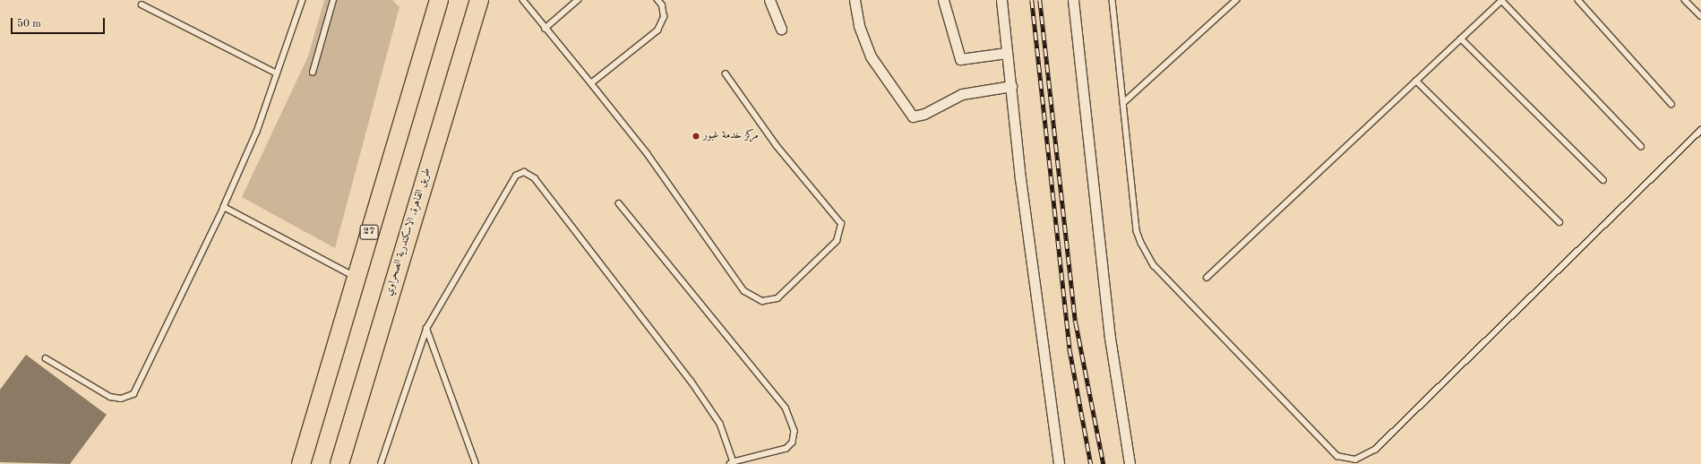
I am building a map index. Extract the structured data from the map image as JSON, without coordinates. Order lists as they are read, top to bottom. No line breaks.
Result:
{"streets":{"highway":["27","طريق القاهرة, الاسكندرية الصحراوي"]},"places":["مركز خدمة غبور"],"scale_bar":"50 m"}
